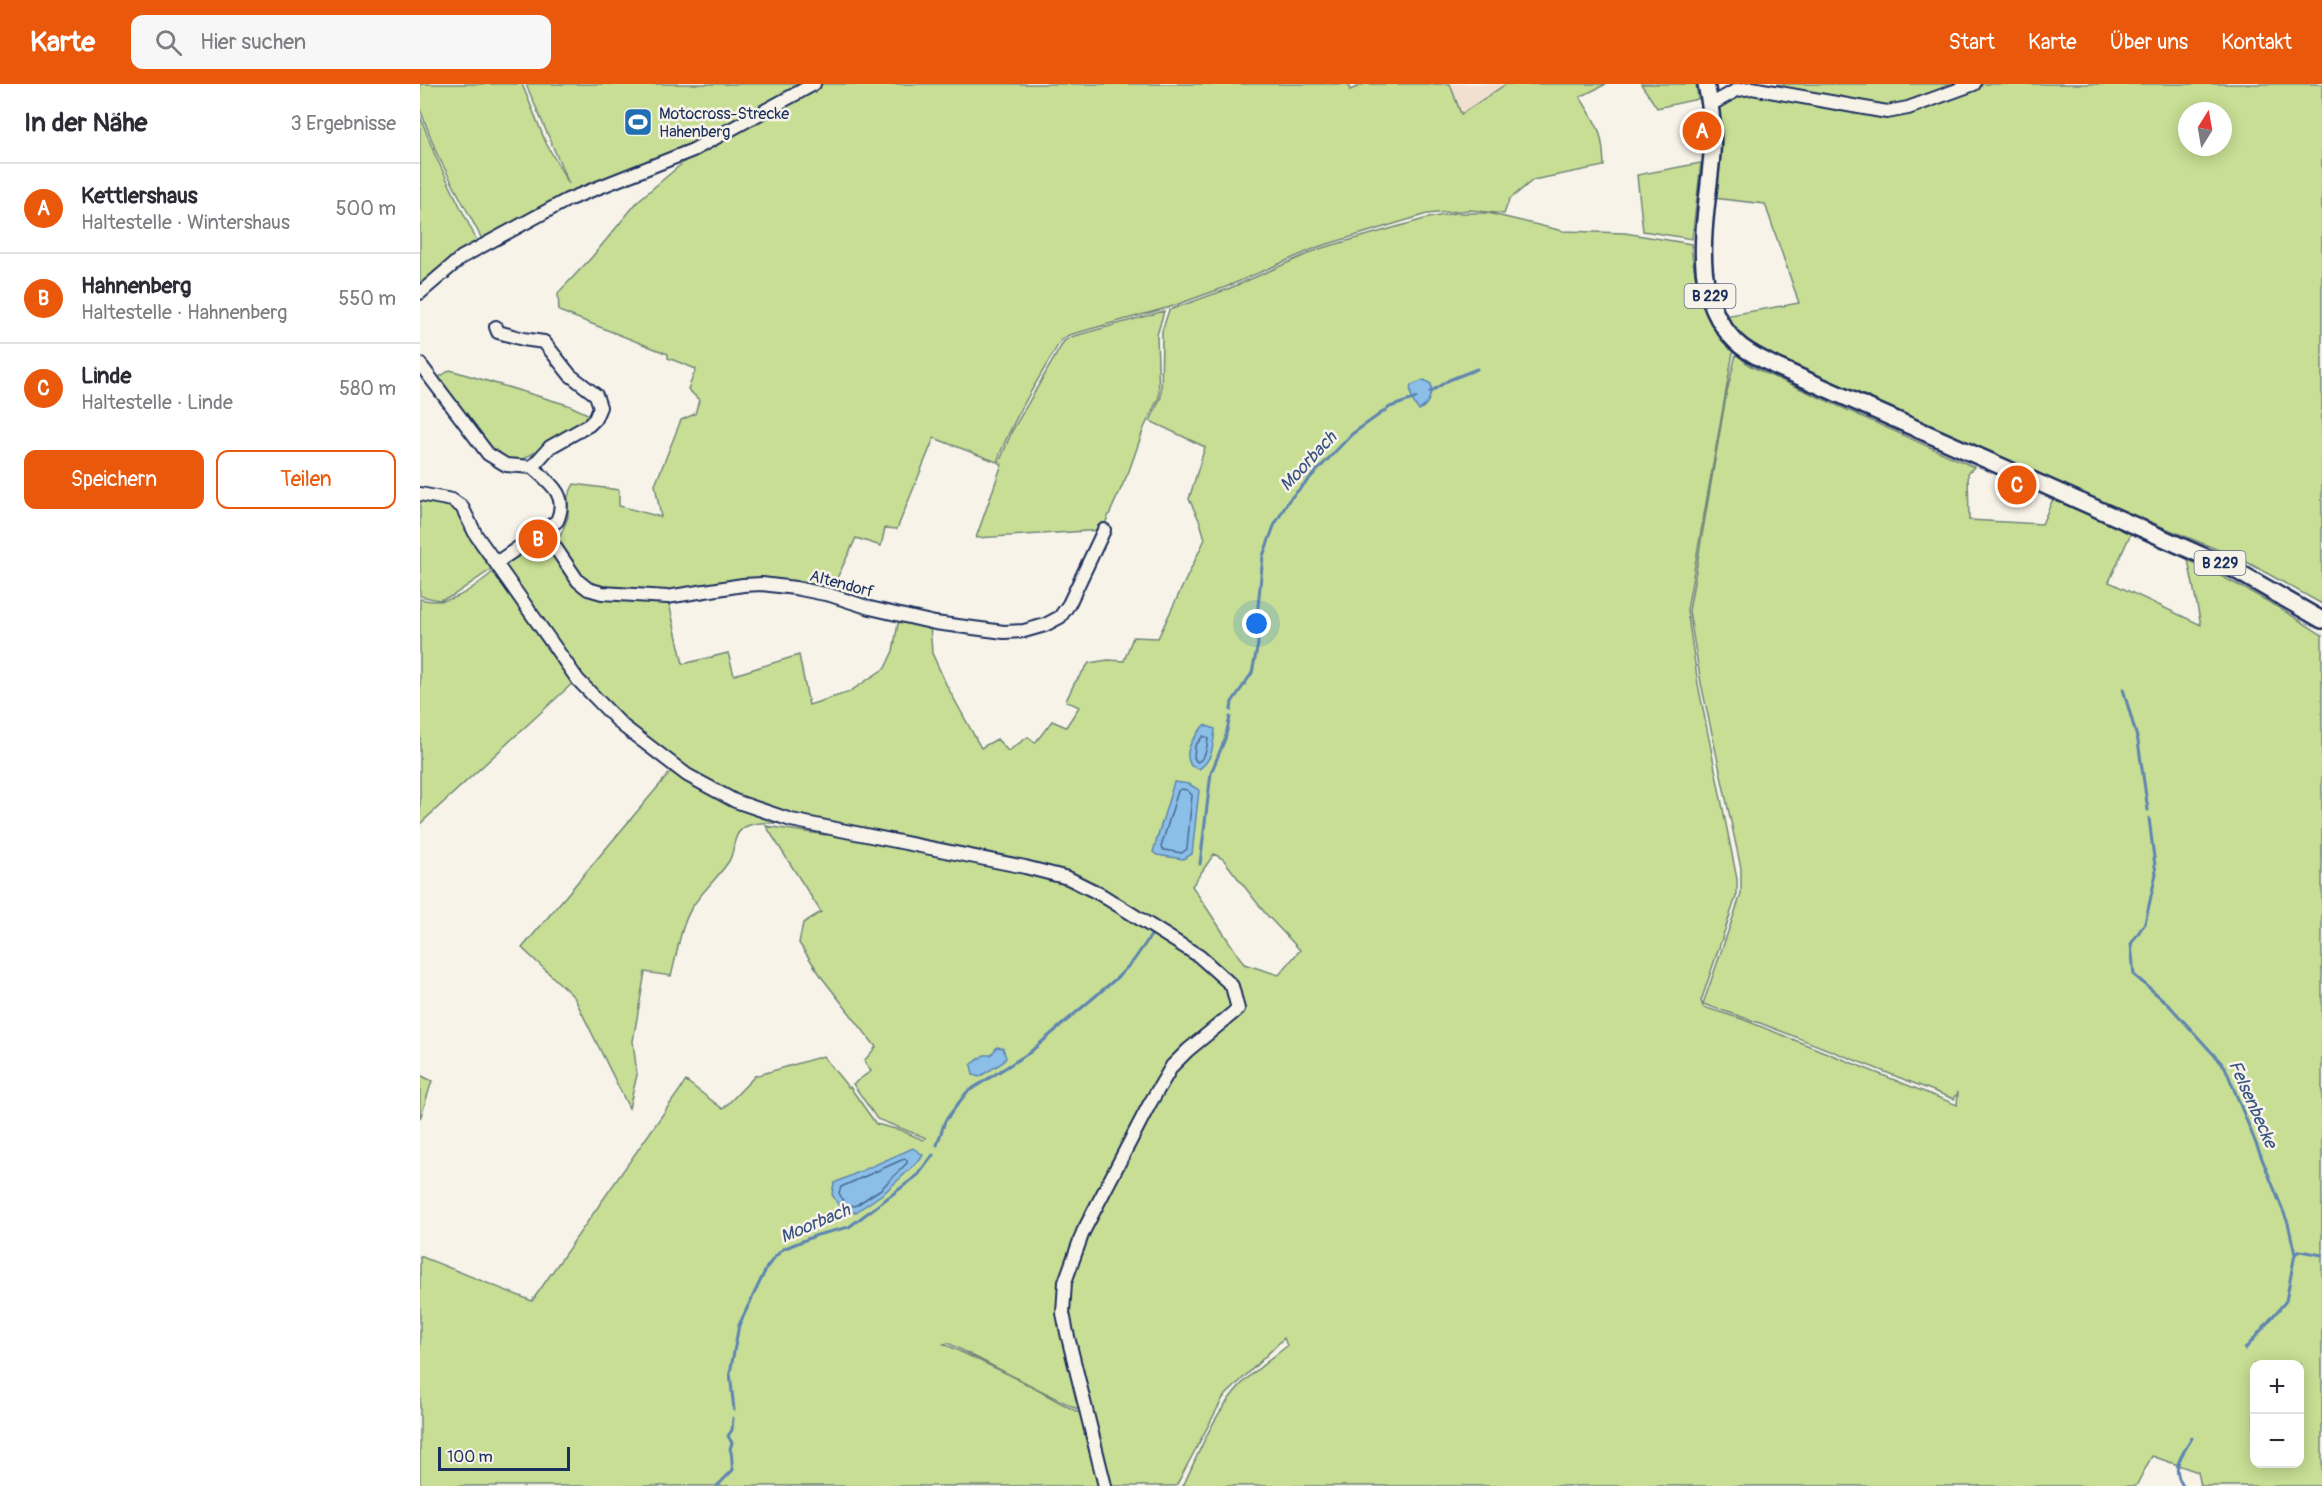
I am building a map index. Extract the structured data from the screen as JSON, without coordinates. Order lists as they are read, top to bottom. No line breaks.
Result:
{"streets":{"main road":["B 229"],"street":["Altendorf"]},"water":["Moorbach","Felsenbecke"],"places":{"sports":["Motocross-Strecke Hahenberg"]},"scale_bar":"100 m","north":"top","page":{"header":"Karte","search":"Hier suchen","nav":["Start","Karte","Über uns","Kontakt"],"heading":["In der Nähe","3 Ergebnisse"],"pins":["A","C","B"],"list":[{"mark":"A","name":"Kettlershaus","note":"Haltestelle · Wintershaus","value":"500 m"},{"mark":"B","name":"Hahnenberg","note":"Haltestelle · Hahnenberg","value":"550 m"},{"mark":"C","name":"Linde","note":"Haltestelle · Linde","value":"580 m"}],"buttons":["Speichern","Teilen"],"map_buttons":["+","−"],"scale":"100 m"}}
